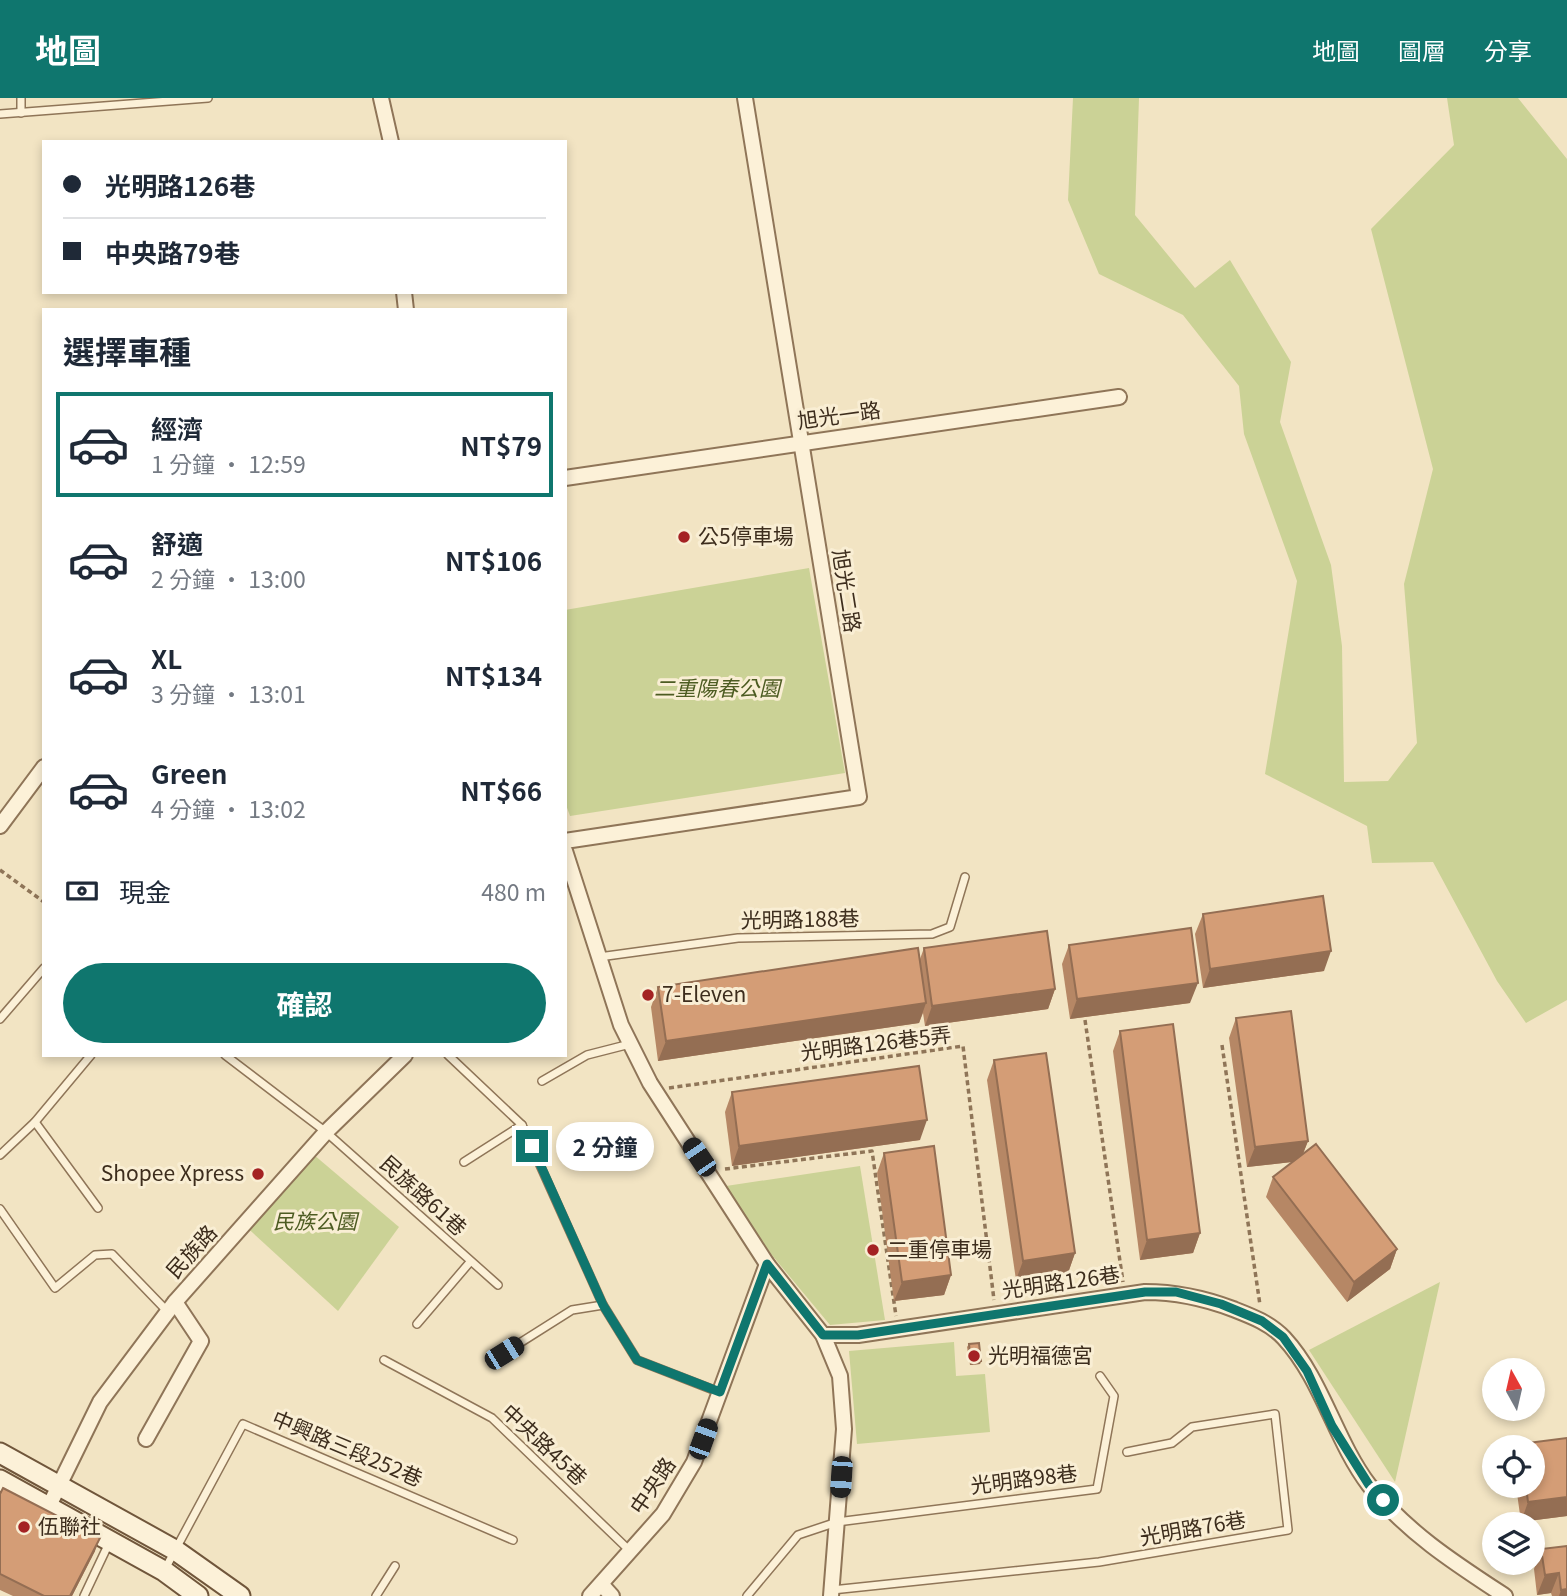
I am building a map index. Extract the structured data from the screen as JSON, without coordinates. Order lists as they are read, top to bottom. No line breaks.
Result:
{"streets":{"street":["旭光一路","旭光二路","民族路","光明路126巷","中央路"],"lane":["光明路188巷","民族路61巷","中央路45巷","中興路三段252巷","光明路98巷","光明路76巷"],"path":["光明路126巷5弄"]},"crossings":[["旭光一路","旭光二路"],["光明路126巷5弄","光明路126巷"],["民族路61巷","民族路"],["中央路45巷","中央路"]],"parks":["二重陽春公園","民族公園"],"places":["公5停車場","7-Eleven","Shopee Xpress","二重停車場","光明福德宮","伍聯社"],"north":"top","page":{"header":"地圖","nav":["地圖","圖層","分享"],"banner":["光明路126巷","中央路79巷"],"heading":"選擇車種","list":[{"name":"經濟","note":"1 分鐘 · 12:59","value":"NT$79"},{"name":"舒適","note":"2 分鐘 · 13:00","value":"NT$106"},{"name":"XL","note":"3 分鐘 · 13:01","value":"NT$134"},{"name":"Green","note":"4 分鐘 · 13:02","value":"NT$66"}],"pay":["現金","480 m"],"buttons":"確認","bubble":"2 分鐘"}}
